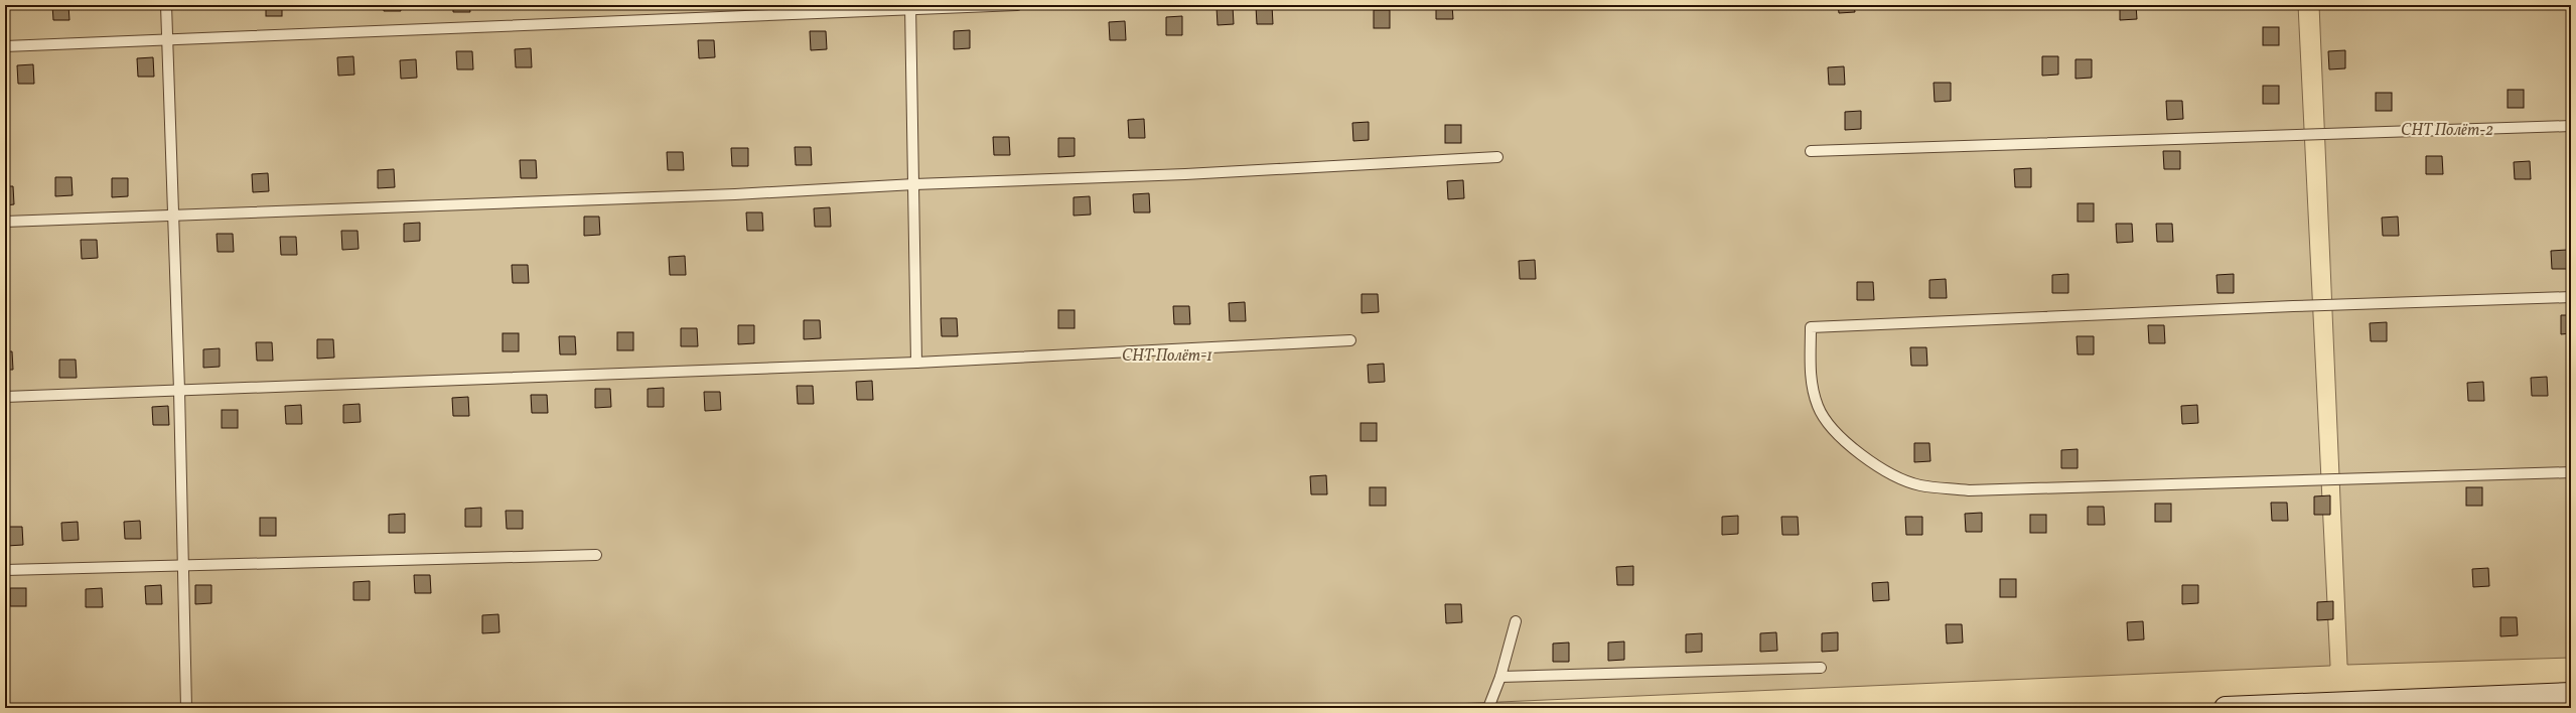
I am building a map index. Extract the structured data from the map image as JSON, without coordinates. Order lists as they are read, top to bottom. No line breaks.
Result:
{"parks":["СНТ Полёт-2","СНТ Полёт-1"]}
